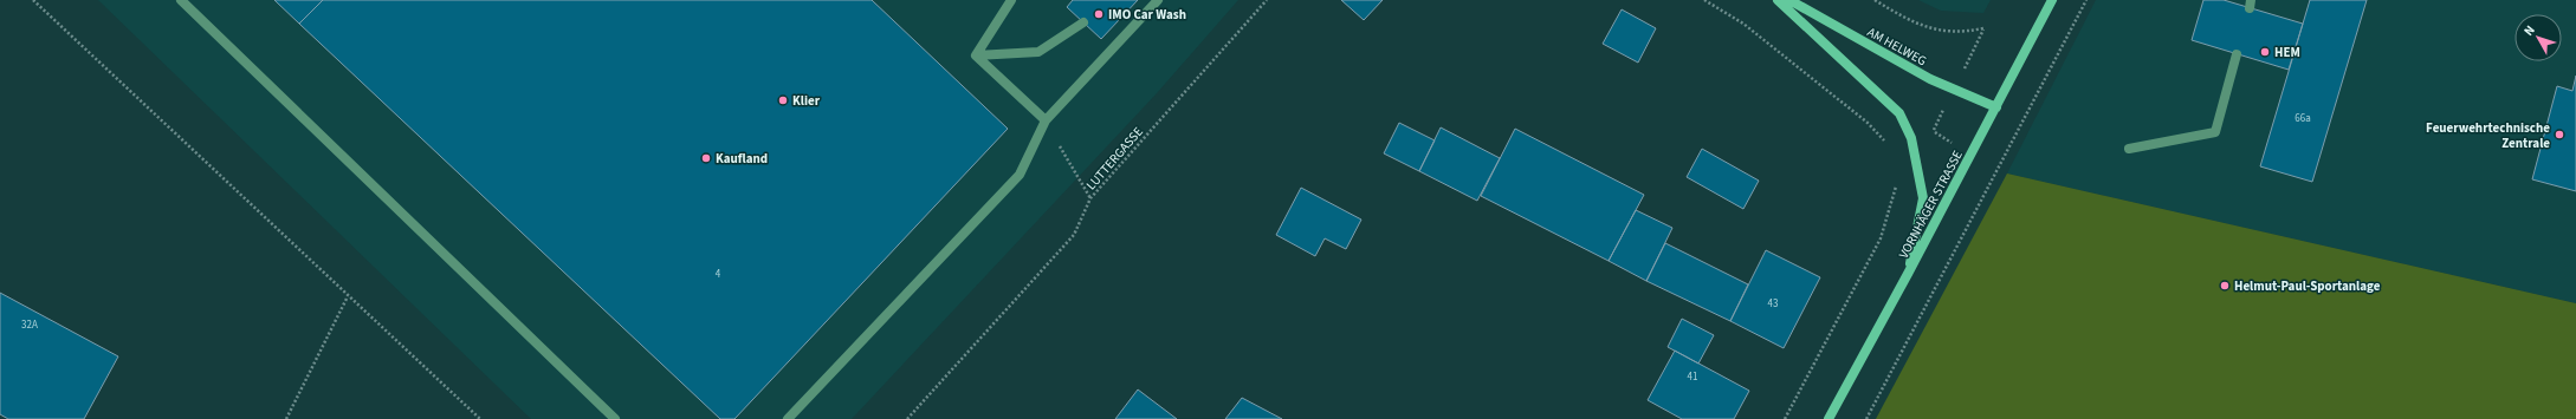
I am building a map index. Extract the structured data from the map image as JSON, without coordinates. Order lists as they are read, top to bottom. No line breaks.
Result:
{"streets":{"main road":["AM HELWEG","VORNHÄGER STRASSE"],"path":["LUTTERGASSE"]},"crossings":[["AM HELWEG","VORNHÄGER STRASSE"]],"places":["IMO Car Wash","HEM","Klier","Feuerwehrtechnische Zentrale","Kaufland","Helmut-Paul-Sportanlage"],"house_numbers":["66a","4","43","32A","41"],"north":"top left"}
